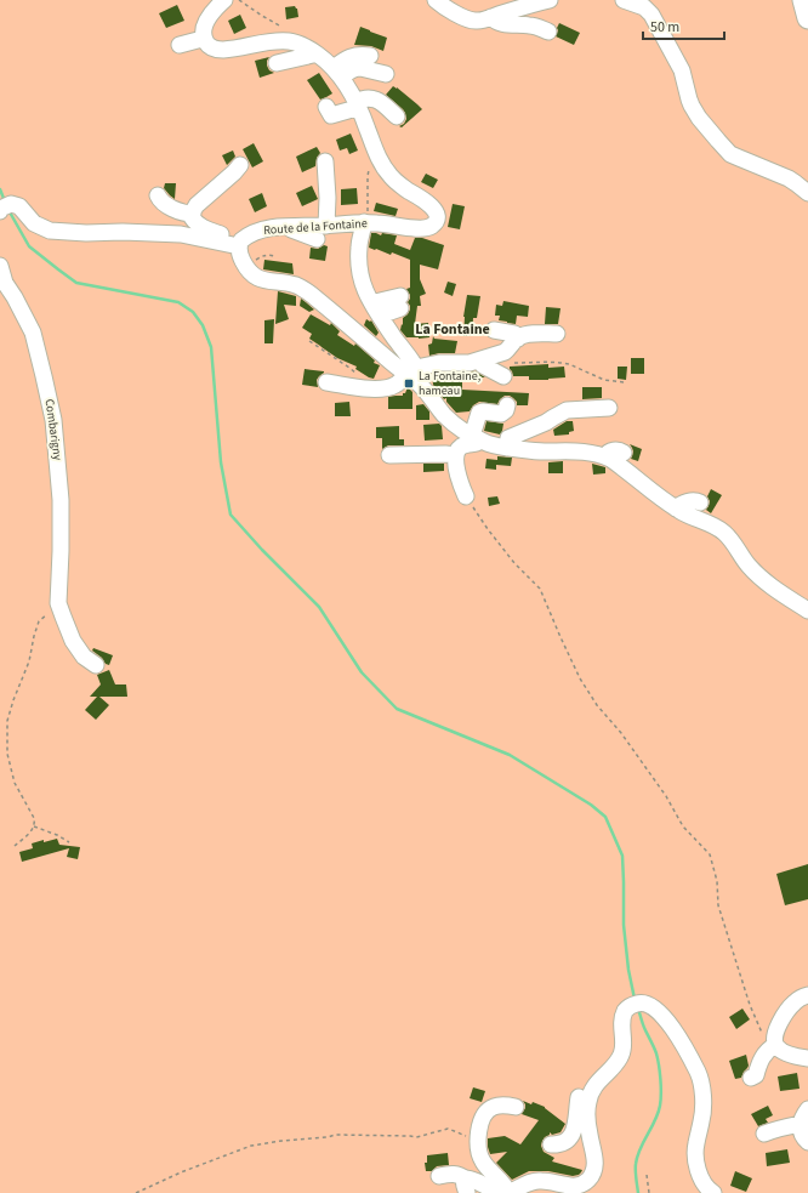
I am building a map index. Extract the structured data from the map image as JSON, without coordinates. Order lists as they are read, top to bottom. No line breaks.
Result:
{"streets":{"street":["Route de la Fontaine","Combarigny"]},"districts":["La Fontaine"],"places":{"transit":["La Fontaine, hameau"]},"scale_bar":"50 m"}
